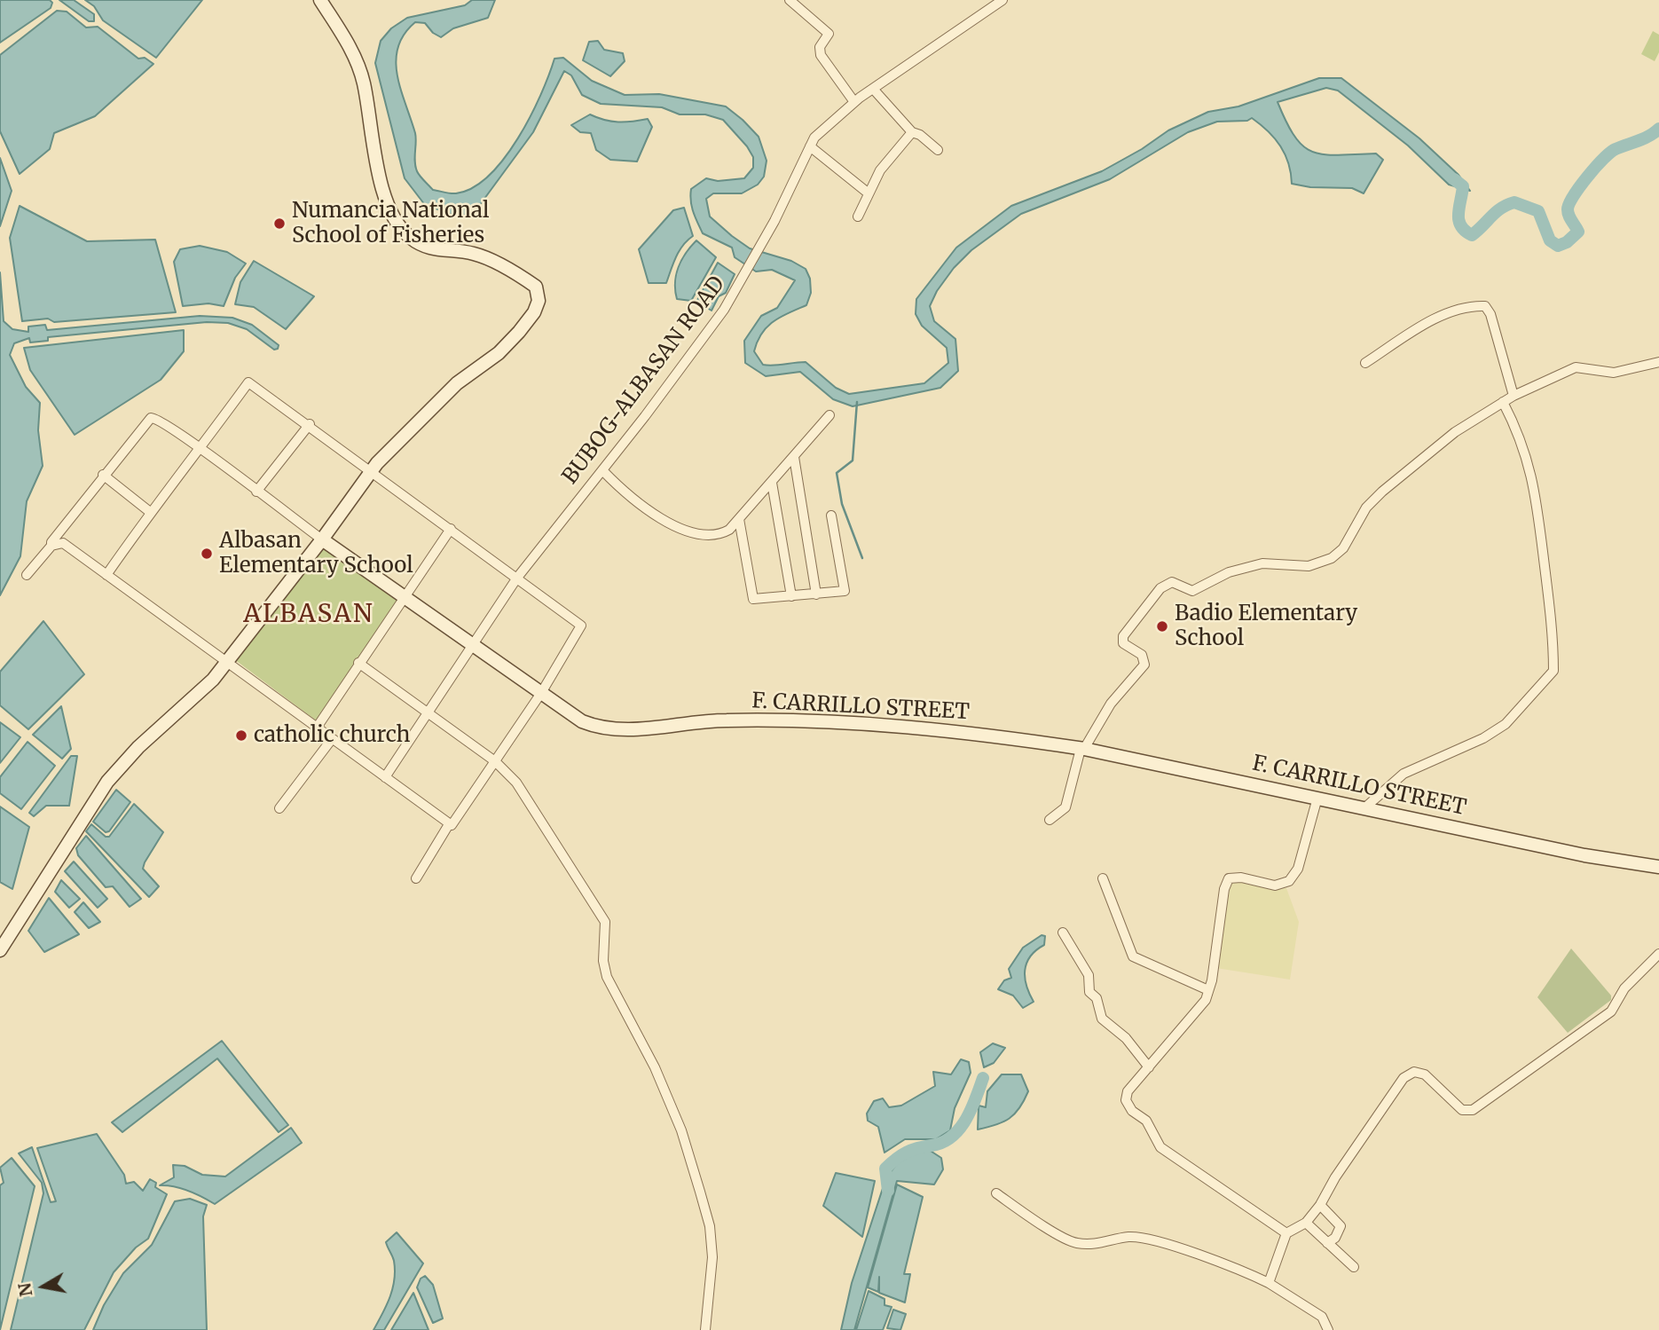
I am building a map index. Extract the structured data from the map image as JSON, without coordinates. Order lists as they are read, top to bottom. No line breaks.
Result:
{"streets":{"street":["BUBOG-ALBASAN ROAD","F. CARRILLO STREET"]},"crossings":[["BUBOG-ALBASAN ROAD","F. CARRILLO STREET"]],"districts":["ALBASAN"],"places":["Numancia National School of Fisheries","Albasan Elementary School","Badio Elementary School","catholic church"],"north":"left"}
